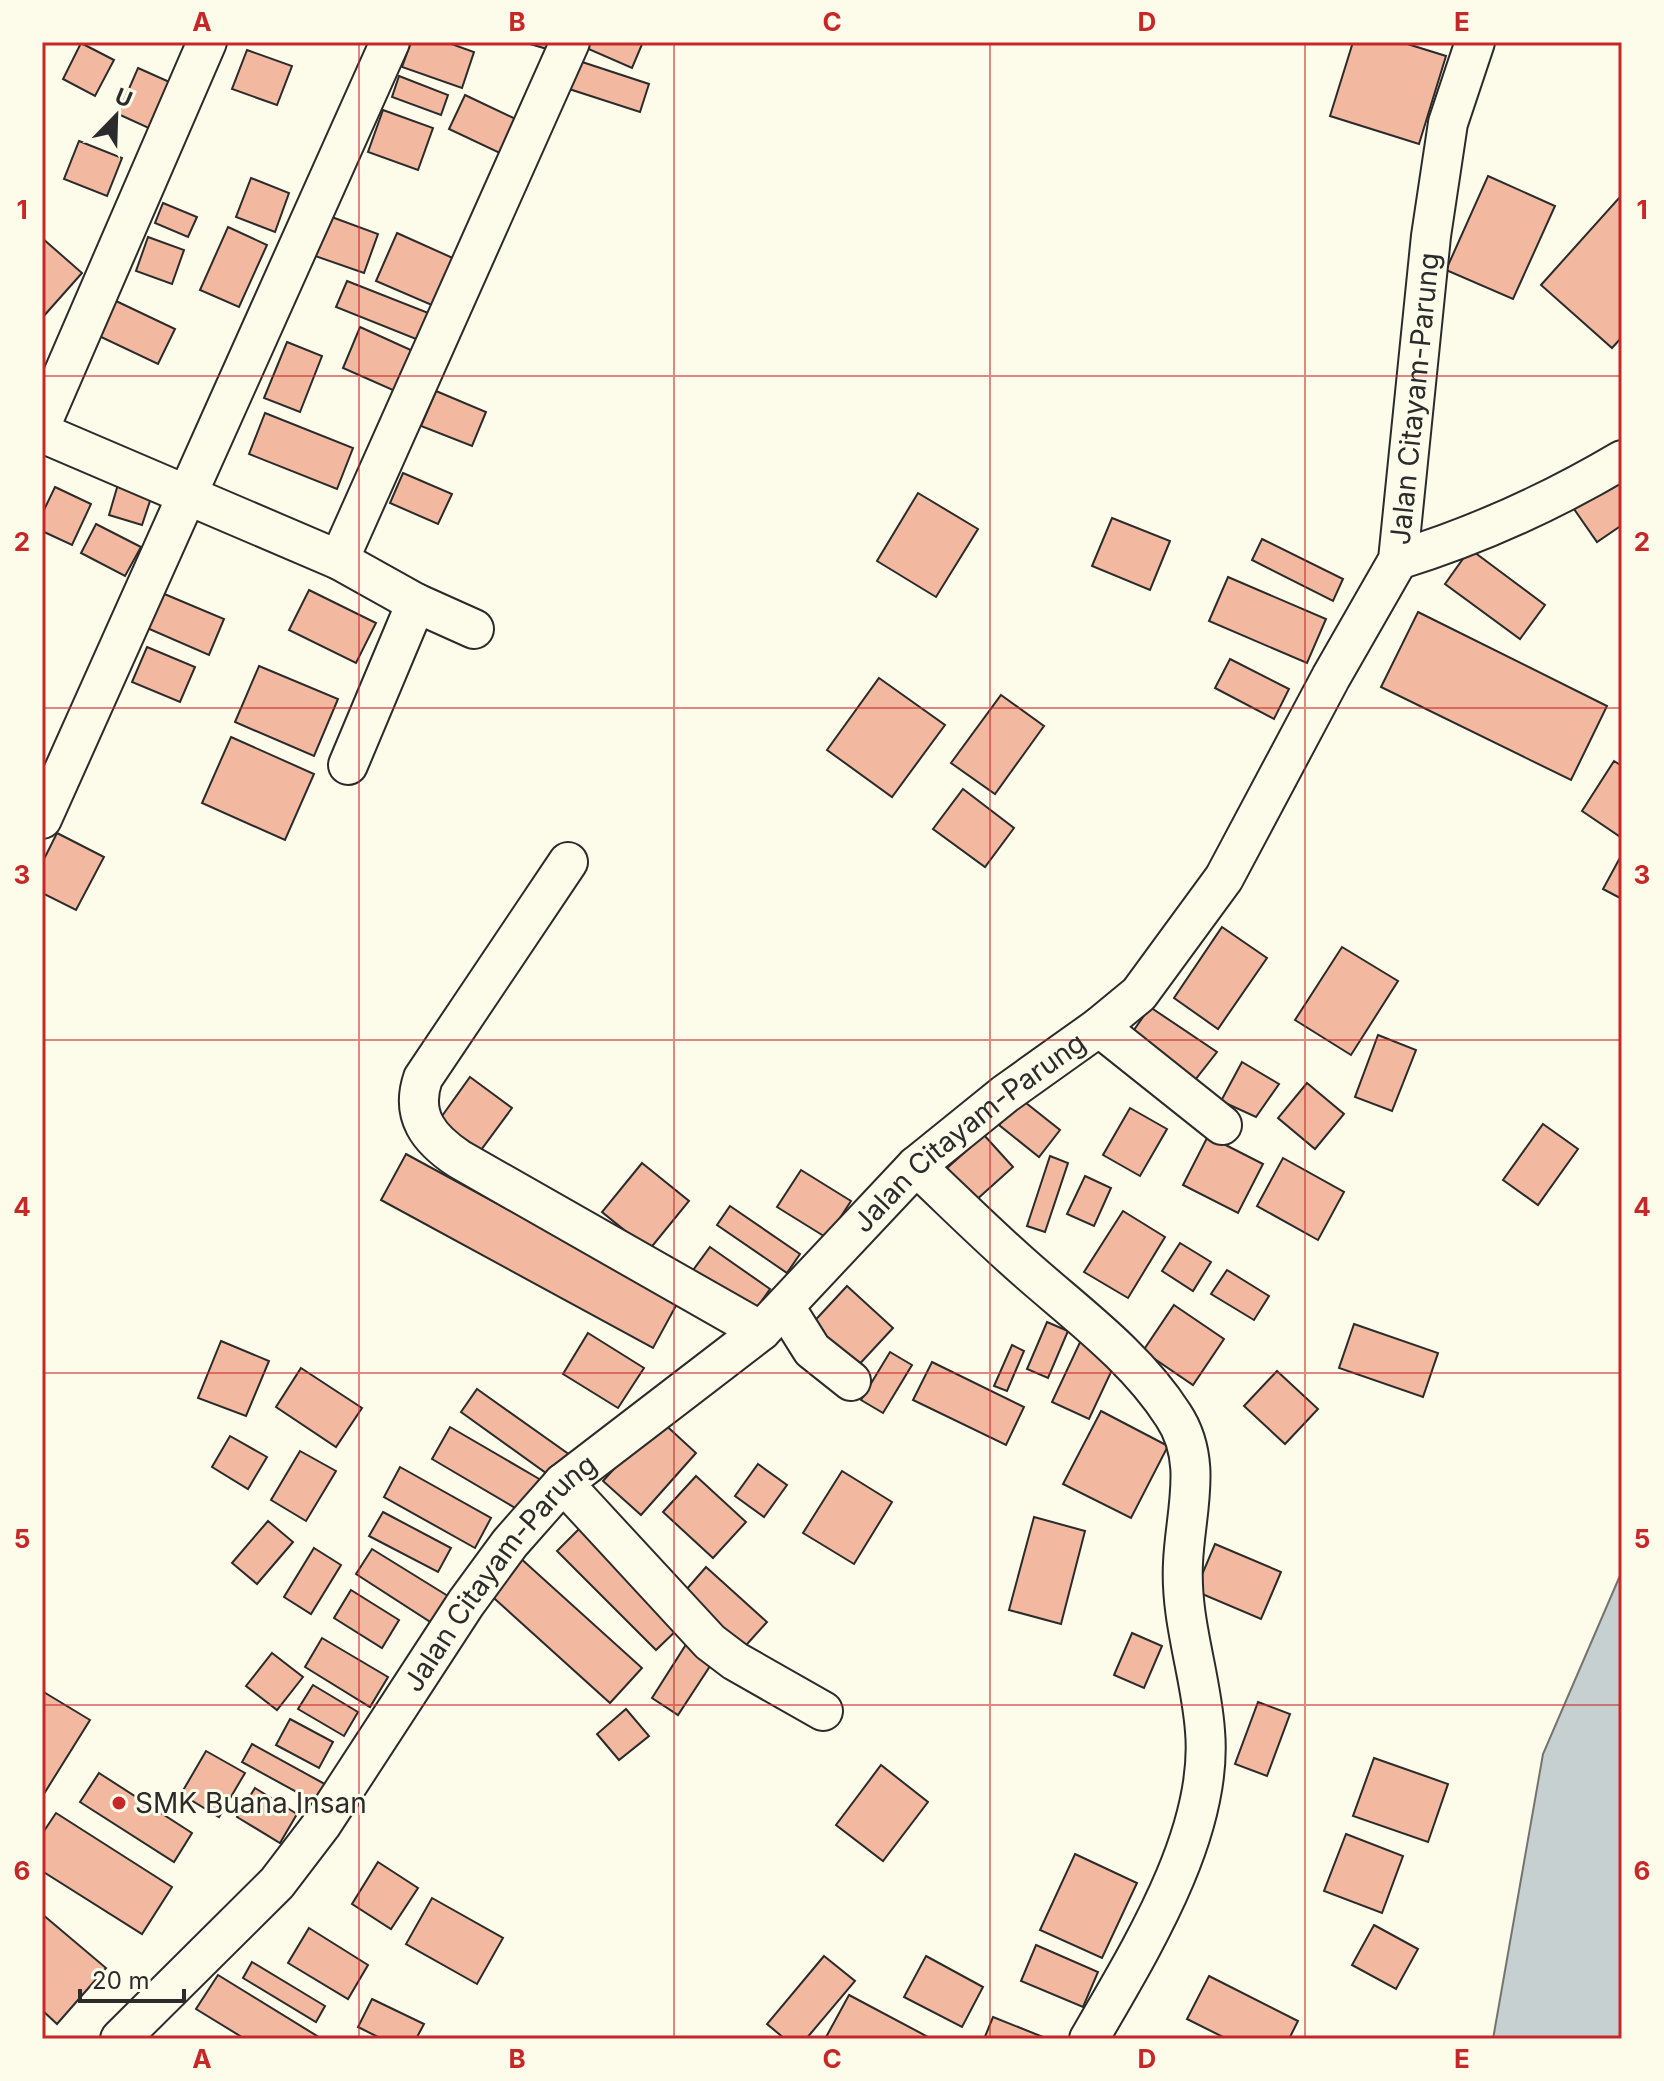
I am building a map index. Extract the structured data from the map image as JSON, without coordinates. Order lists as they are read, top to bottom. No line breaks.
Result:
{"streets":{"street":["Jalan Citayam-Parung"]},"places":["SMK Buana Insan"],"scale_bar":"20 m","north":"top right","grid":{"columns":["A","B","C","D","E"],"rows":["1","2","3","4","5","6"]}}
